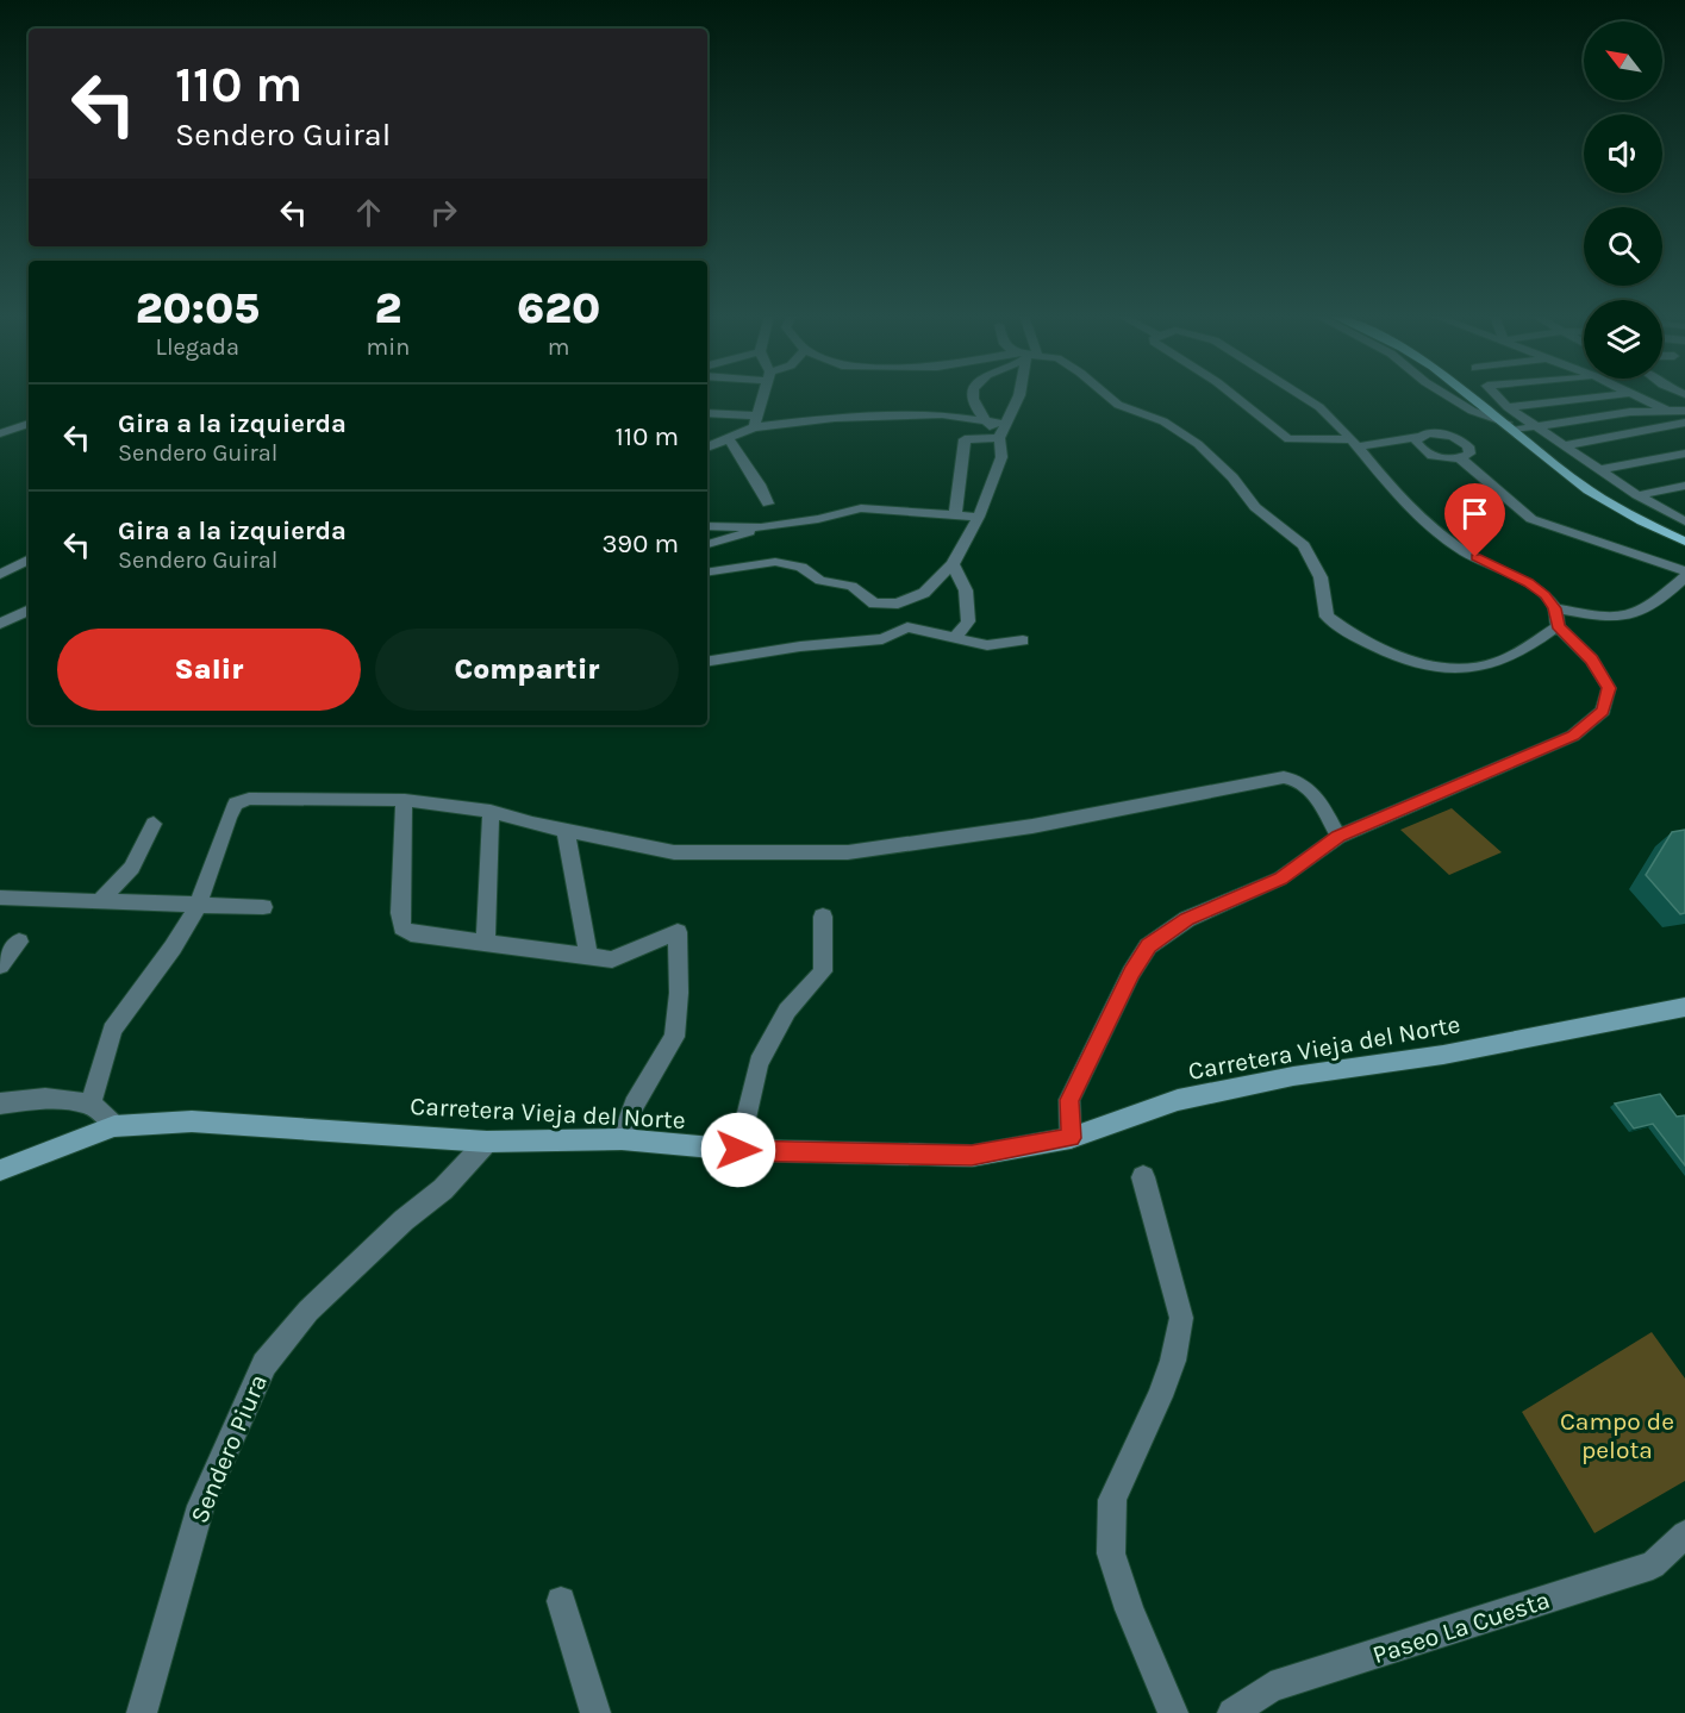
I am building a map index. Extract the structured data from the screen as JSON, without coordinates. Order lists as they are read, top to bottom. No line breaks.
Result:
{"streets":{"street":["Carretera Vieja del Norte","Sendero Piura","Paseo La Cuesta"]},"crossings":[["Carretera Vieja del Norte","Sendero Piura"]],"parks":["Campo de pelota"],"north":"top left","page":{"turn":["110 m","Sendero Guiral"],"eta":["20:05","Llegada","2","min","620","m"],"list":[{"name":"Gira a la izquierda","note":"Sendero Guiral","value":"110 m"},{"name":"Gira a la izquierda","note":"Sendero Guiral","value":"390 m"}],"buttons":["Salir","Compartir"]}}
